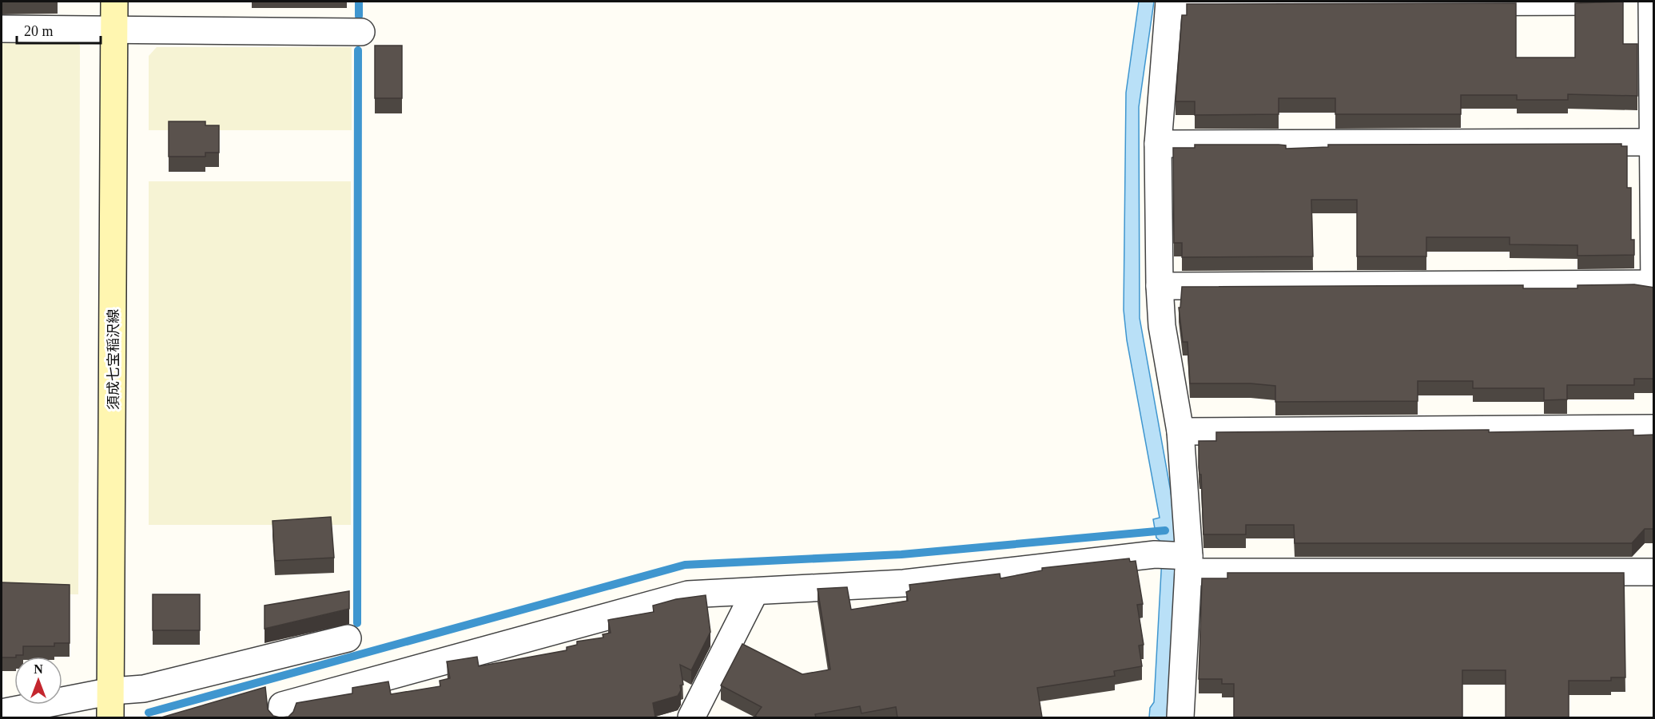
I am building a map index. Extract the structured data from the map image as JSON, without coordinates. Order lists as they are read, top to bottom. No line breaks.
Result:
{"streets":{"main road":["須成七宝稲沢線"]},"scale_bar":"20 m","north":"top"}
